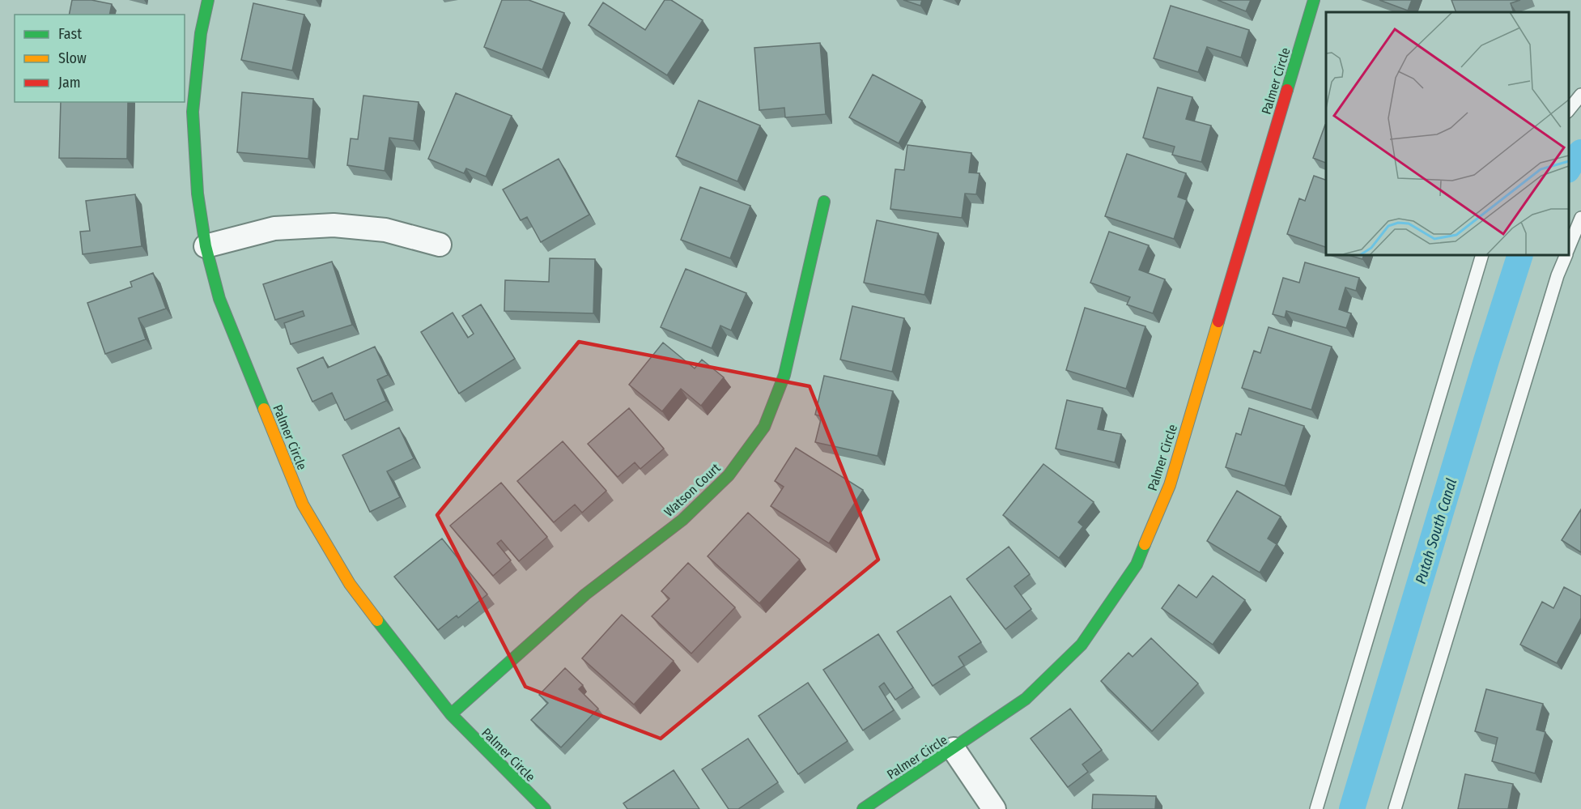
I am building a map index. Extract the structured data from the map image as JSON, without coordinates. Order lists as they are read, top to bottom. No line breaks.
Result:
{"streets":{"street":["Palmer Circle","Watson Court"]},"crossings":[["Palmer Circle","Watson Court"]],"water":["Putah South Canal"],"legend":["Fast","Slow","Jam"]}
